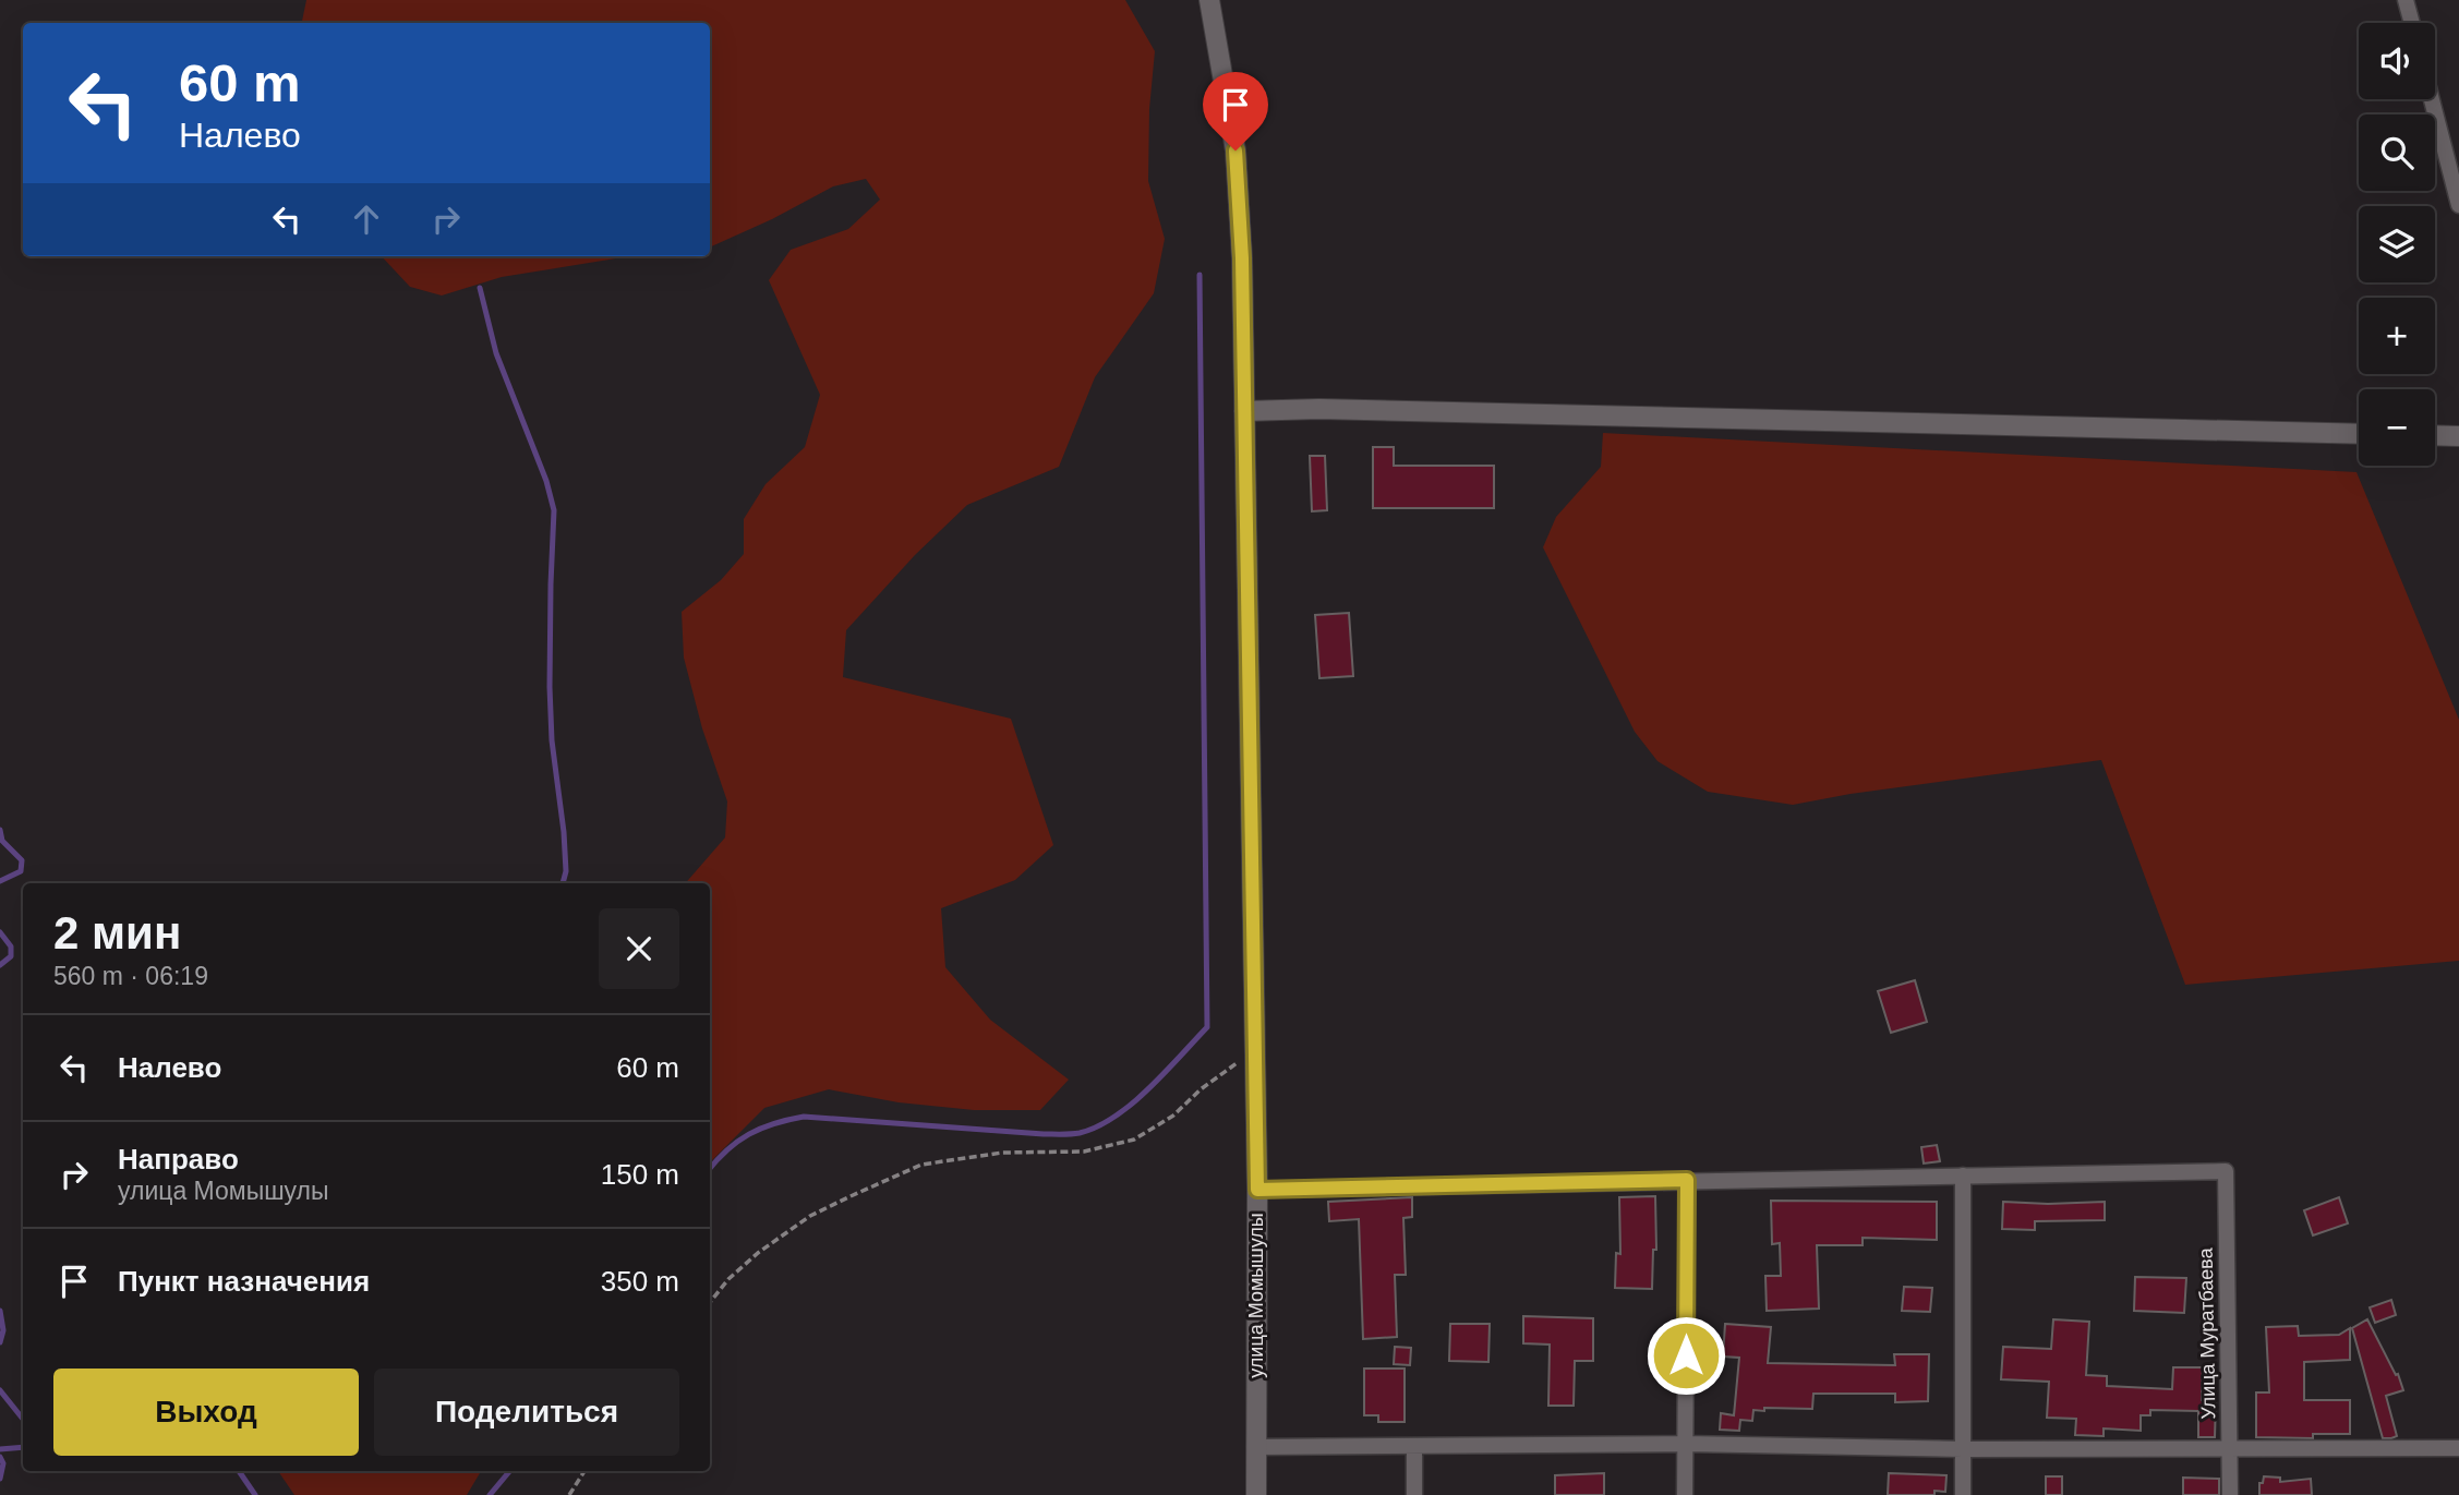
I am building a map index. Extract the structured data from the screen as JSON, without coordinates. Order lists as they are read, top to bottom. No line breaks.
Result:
{"streets":{"street":["улица Момышулы","Улица Муратбаева"]},"page":{"map_buttons":["+","−"],"turn":["60 m","Налево"],"heading":["2 мин","560 m · 06:19"],"list":[{"name":"Налево","value":"60 m"},{"name":"Направо","note":"улица Момышулы","value":"150 m"},{"name":"Пункт назначения","value":"350 m"}],"buttons":["Выход","Поделиться"]}}
